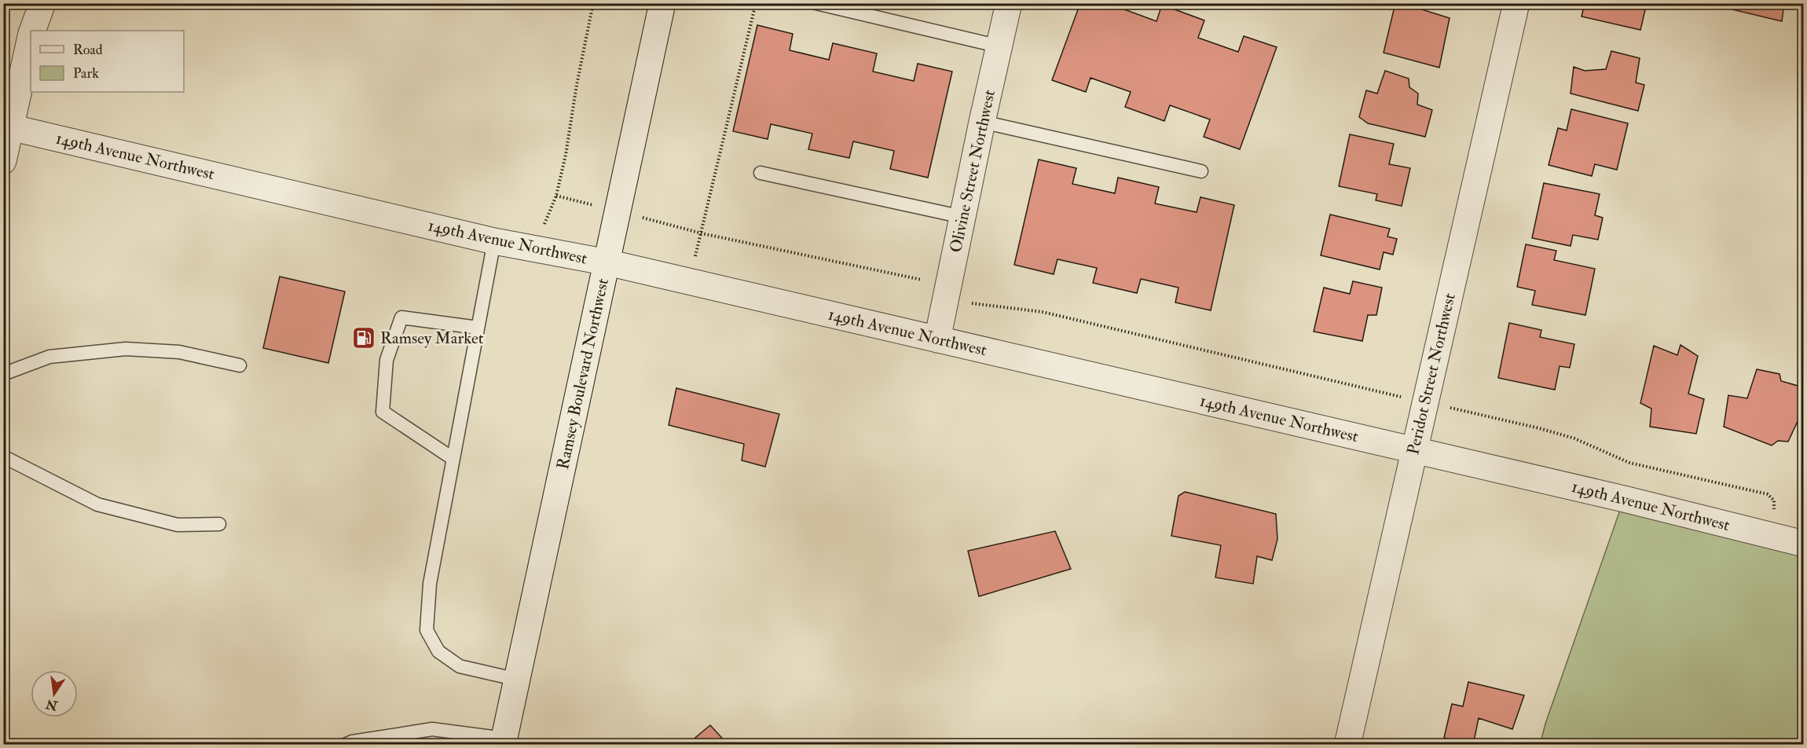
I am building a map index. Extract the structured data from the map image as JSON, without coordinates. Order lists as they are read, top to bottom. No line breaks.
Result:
{"streets":{"street":["149th Avenue Northwest","Olivine Street Northwest","Ramsey Boulevard Northwest","Peridot Street Northwest"]},"crossings":[["149th Avenue Northwest","Olivine Street Northwest"],["149th Avenue Northwest","Ramsey Boulevard Northwest"],["149th Avenue Northwest","Peridot Street Northwest"]],"places":{"fuel station":["Ramsey Market"]},"legend":["Road","Park"],"north":"bottom"}
